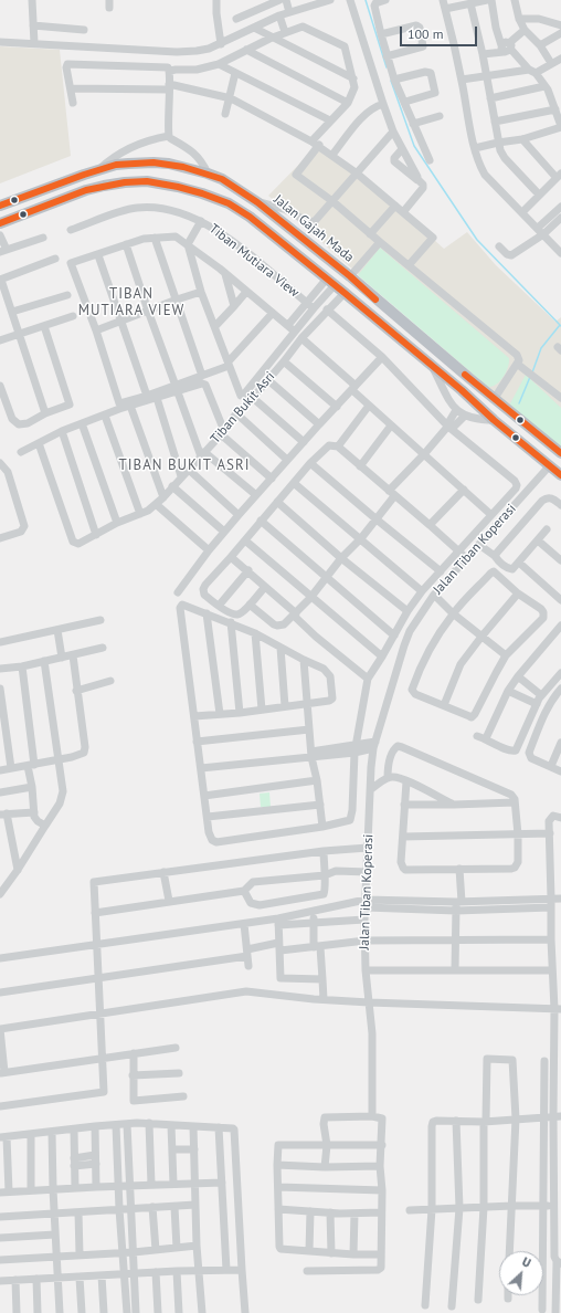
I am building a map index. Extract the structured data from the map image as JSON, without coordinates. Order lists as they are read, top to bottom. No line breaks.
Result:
{"streets":{"highway":["Jalan Gajah Mada"],"street":["Tiban Mutiara View","Tiban Bukit Asri","Jalan Tiban Koperasi"]},"crossings":[["Tiban Mutiara View","Tiban Bukit Asri"]],"districts":["TIBAN MUTIARA VIEW","TIBAN BUKIT ASRI"],"scale_bar":"100 m","north":"top right"}
